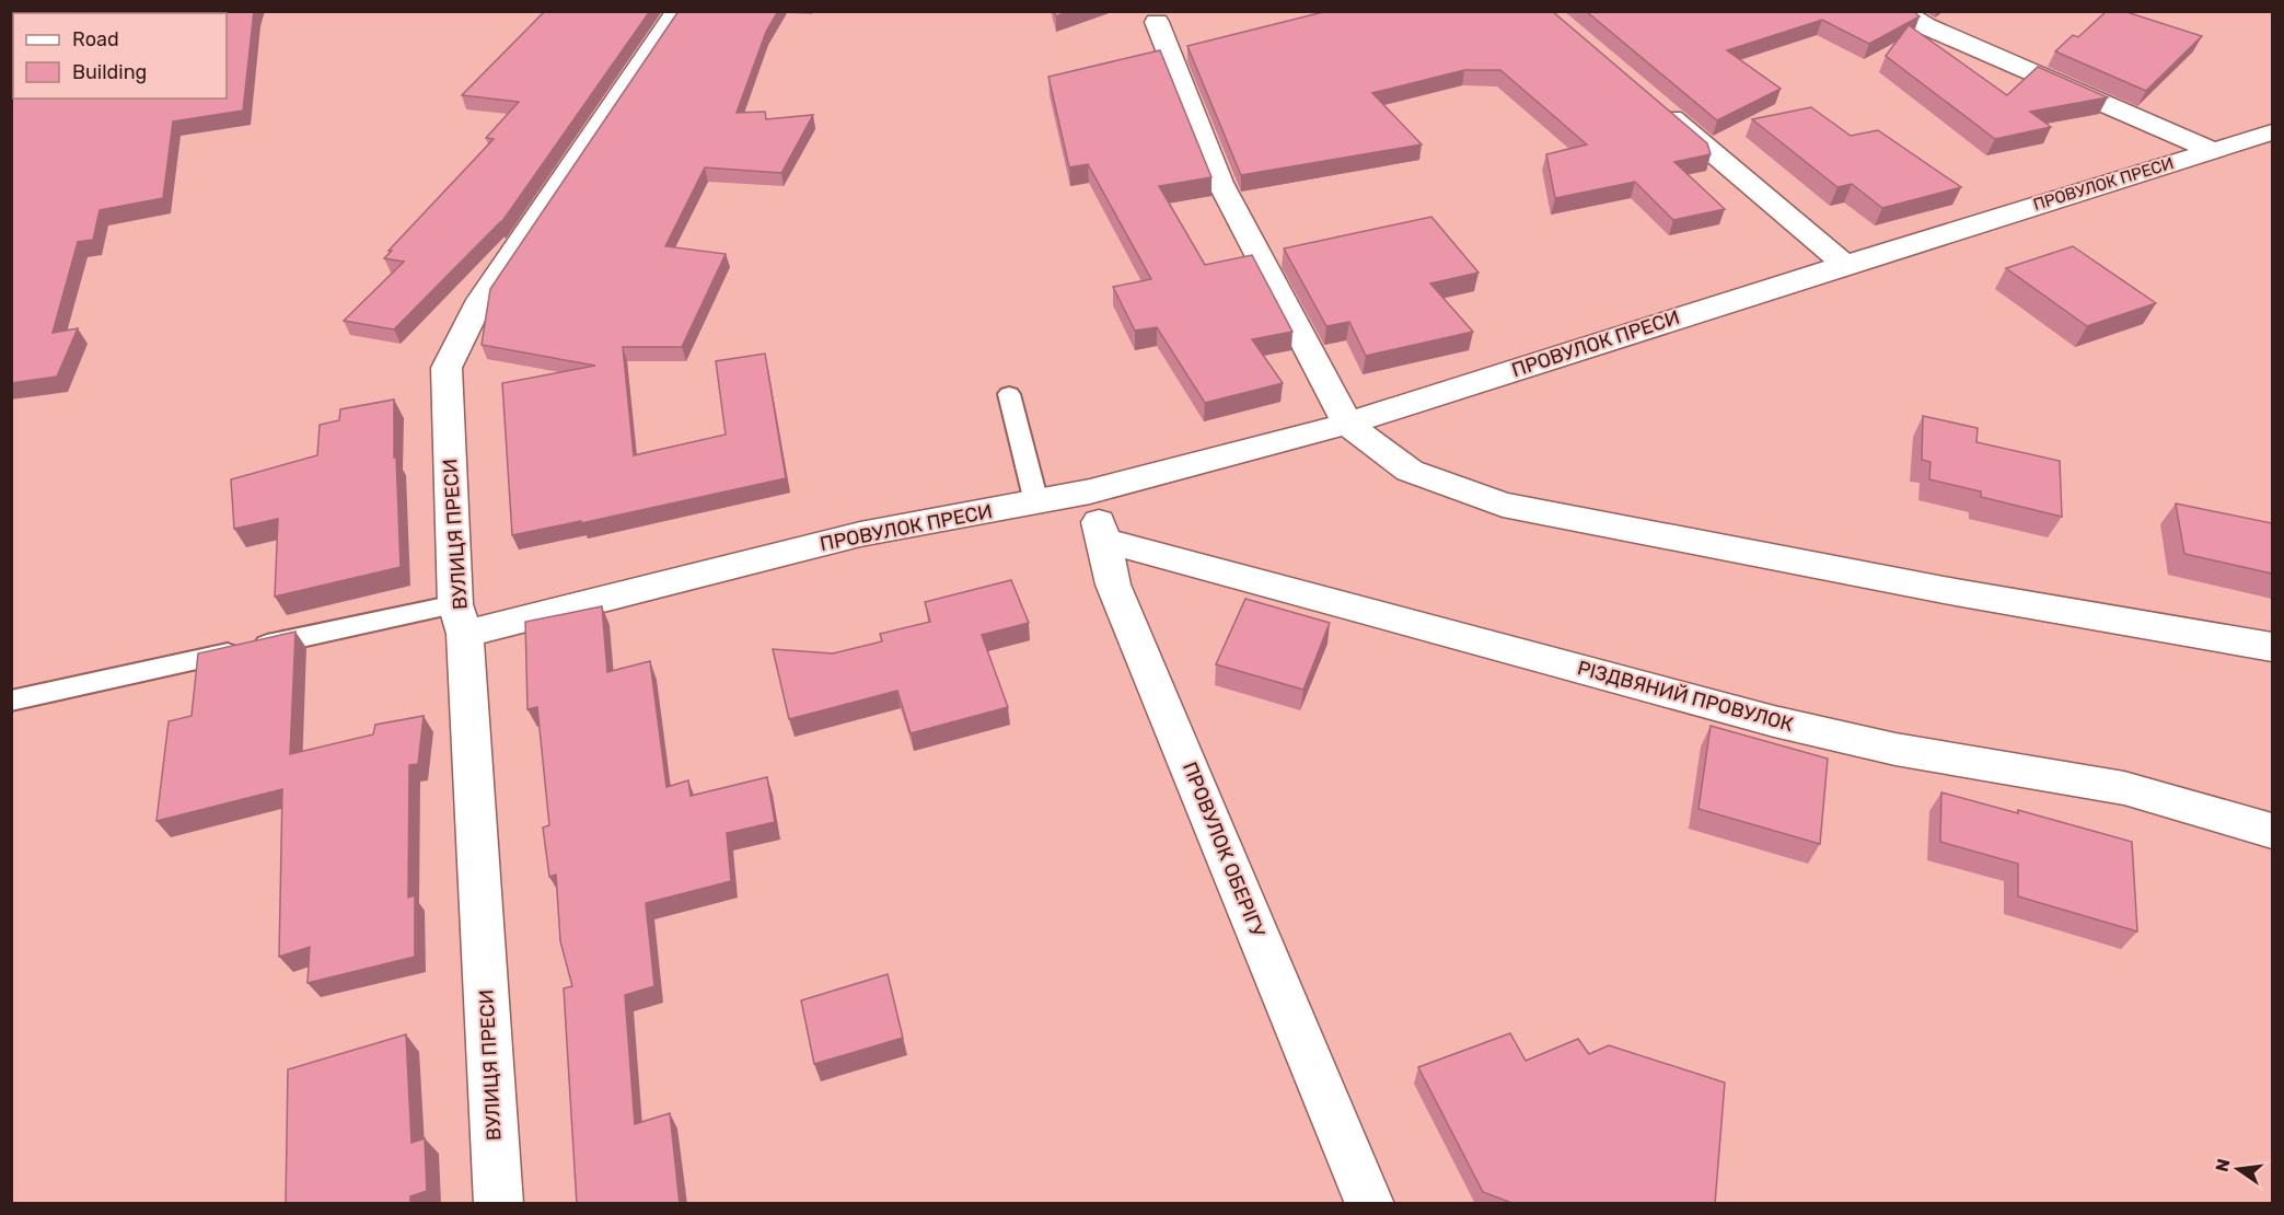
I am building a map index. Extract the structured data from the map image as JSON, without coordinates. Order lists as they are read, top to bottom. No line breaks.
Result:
{"streets":{"street":["ПРОВУЛОК ПРЕСИ","ВУЛИЦЯ ПРЕСИ","РІЗДВЯНИЙ ПРОВУЛОК","ПРОВУЛОК ОБЕРІГУ"]},"crossings":[["ПРОВУЛОК ПРЕСИ","ВУЛИЦЯ ПРЕСИ"],["ПРОВУЛОК ПРЕСИ","ПРОВУЛОК ОБЕРІГУ"],["РІЗДВЯНИЙ ПРОВУЛОК","ПРОВУЛОК ОБЕРІГУ"]],"legend":["Road","Building"],"north":"left"}
